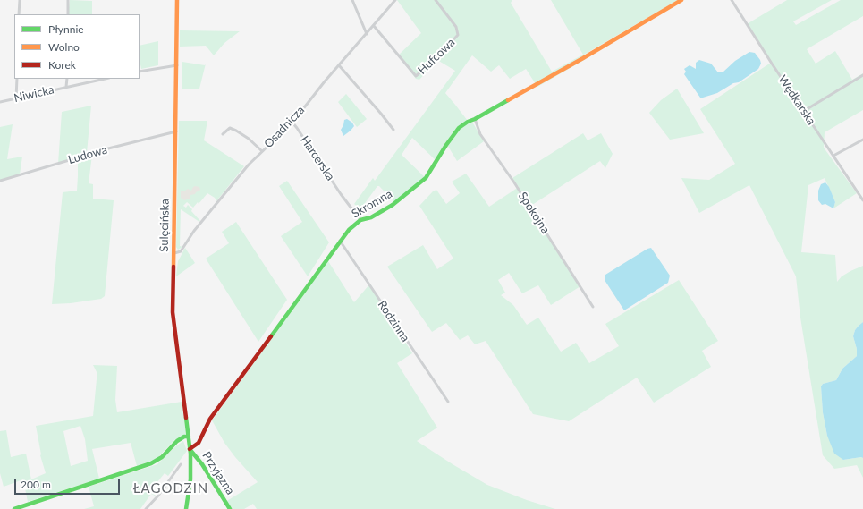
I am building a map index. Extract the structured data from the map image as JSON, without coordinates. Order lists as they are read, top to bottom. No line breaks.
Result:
{"streets":{"street":["Hufcowa","Niwicka","Wędkarska","Osadnicza","Ludowa","Harcerska","Skromna","Spokojna","Sulęcińska","Rodzinna","Przyjazna"]},"crossings":[["Hufcowa","Osadnicza"],["Osadnicza","Harcerska"],["Osadnicza","Sulęcińska"],["Ludowa","Sulęcińska"],["Harcerska","Skromna"],["Skromna","Spokojna"],["Skromna","Sulęcińska"],["Skromna","Rodzinna"],["Skromna","Przyjazna"],["Sulęcińska","Przyjazna"]],"districts":["ŁAGODZIN"],"legend":["Płynnie","Wolno","Korek"],"scale_bar":"200 m"}
